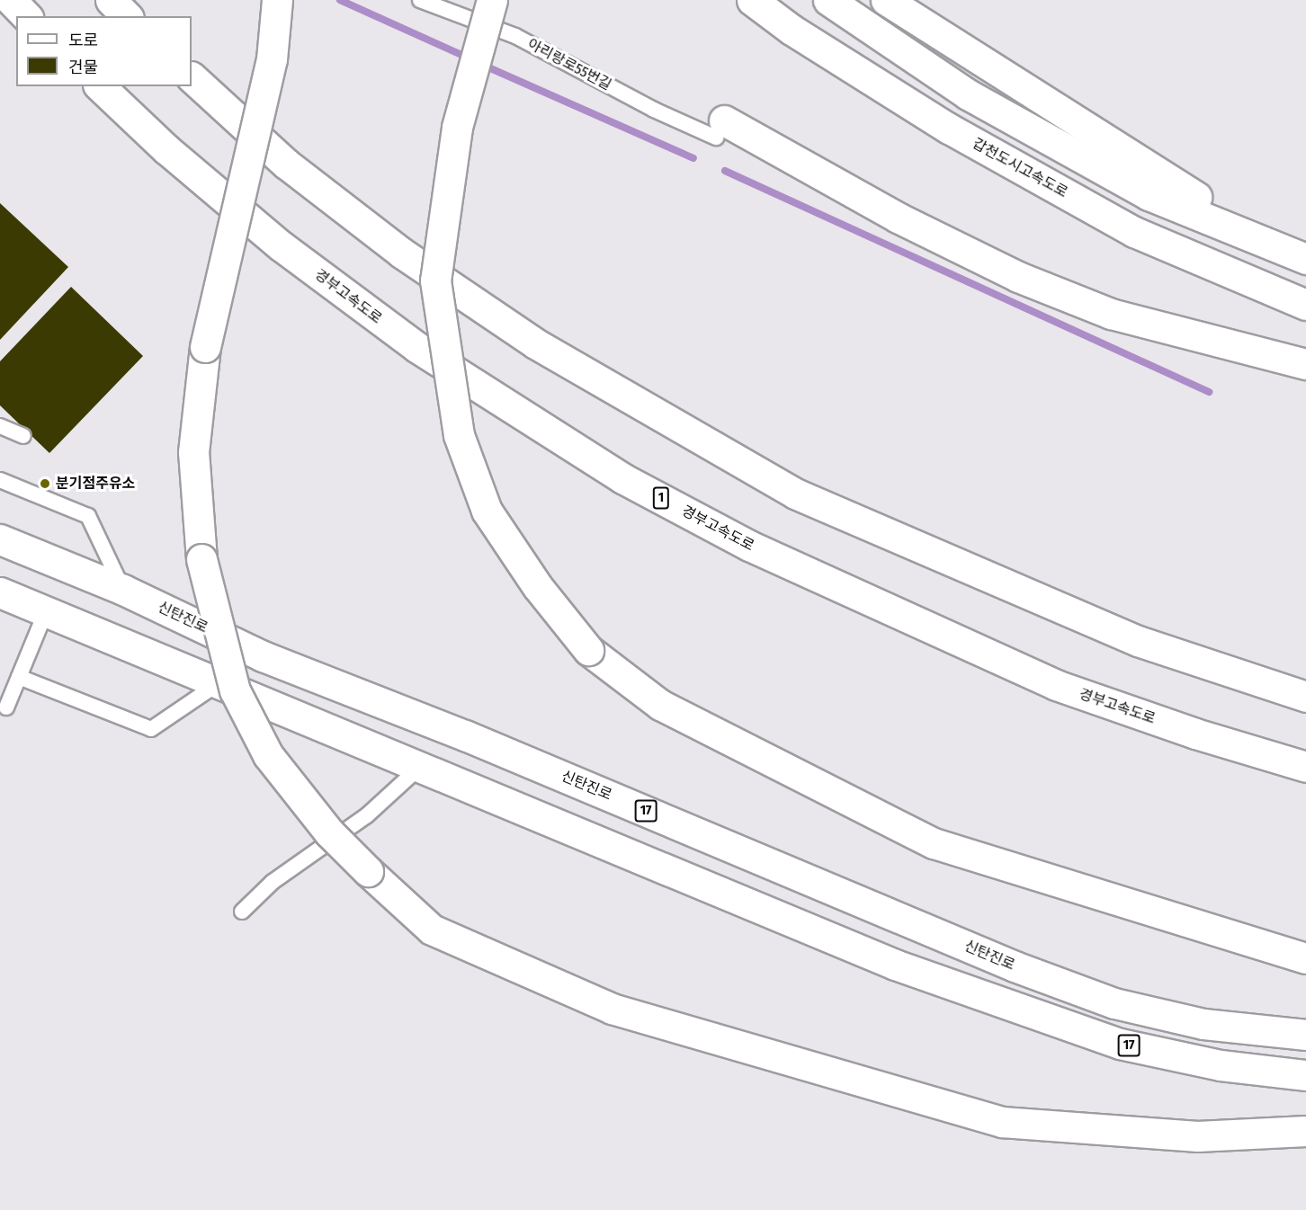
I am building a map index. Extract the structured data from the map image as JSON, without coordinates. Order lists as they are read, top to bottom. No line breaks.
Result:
{"streets":{"main road":["갑천도시고속도로","경부고속도로","1","신탄진로","17"],"lane":["아리랑로55번길"]},"places":["분기점주유소"],"legend":["도로","건물"]}
